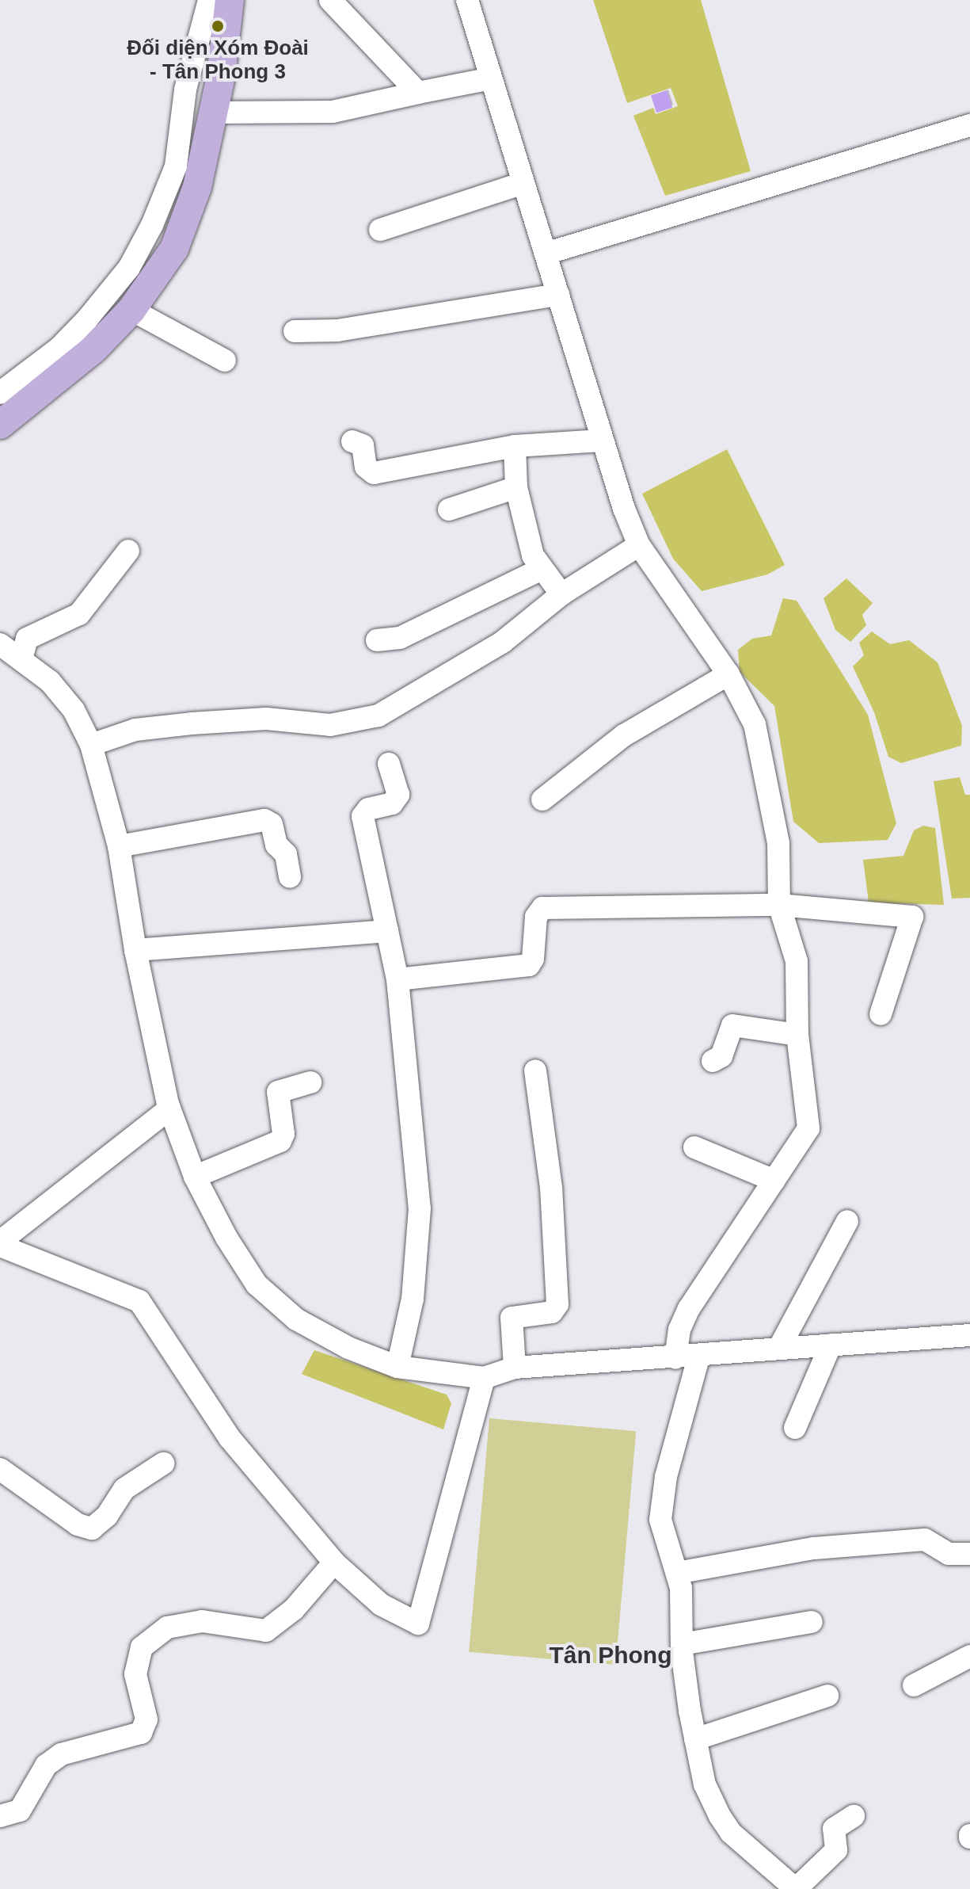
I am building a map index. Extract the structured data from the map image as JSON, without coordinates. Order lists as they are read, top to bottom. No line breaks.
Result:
{"districts":["Tân Phong"],"places":["Đối diện Xóm Đoài - Tân Phong 3"]}
